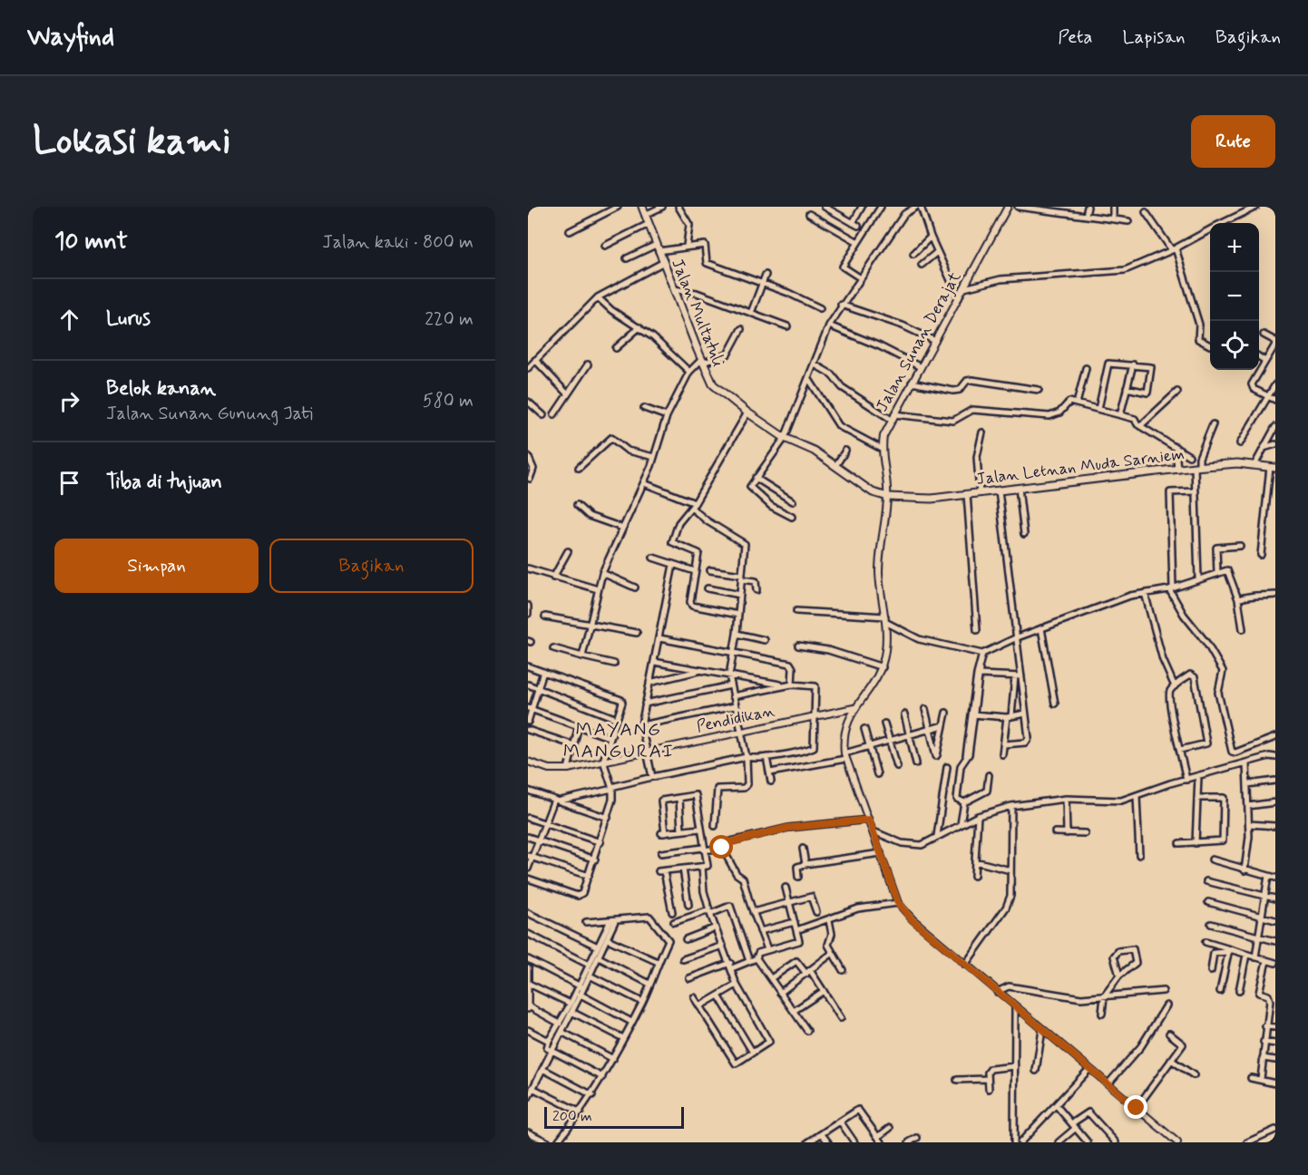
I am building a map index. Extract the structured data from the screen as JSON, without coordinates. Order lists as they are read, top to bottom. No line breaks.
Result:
{"streets":{"main road":["Jalan Multatuli","Jalan Letnan Muda Sarniem"],"street":["Jalan Sunan Derajat","Pendidikan"]},"crossings":[["Jalan Multatuli","Jalan Sunan Derajat"],["Jalan Multatuli","Jalan Letnan Muda Sarniem"],["Jalan Sunan Derajat","Jalan Letnan Muda Sarniem"]],"districts":["MAYANG MANGURAI"],"scale_bar":"200 m","page":{"header":"Wayfind","nav":["Peta","Lapisan","Bagikan"],"buttons":["Rute",["Simpan","Bagikan"]],"title":"Lokasi kami","heading":["10 mnt","Jalan kaki · 800 m"],"map_buttons":["+","−"],"list":[["Lurus","220 m"],["Belok kanan","Jalan Sunan Gunung Jati","580 m"],"Tiba di tujuan"],"scale":"200 m"}}
